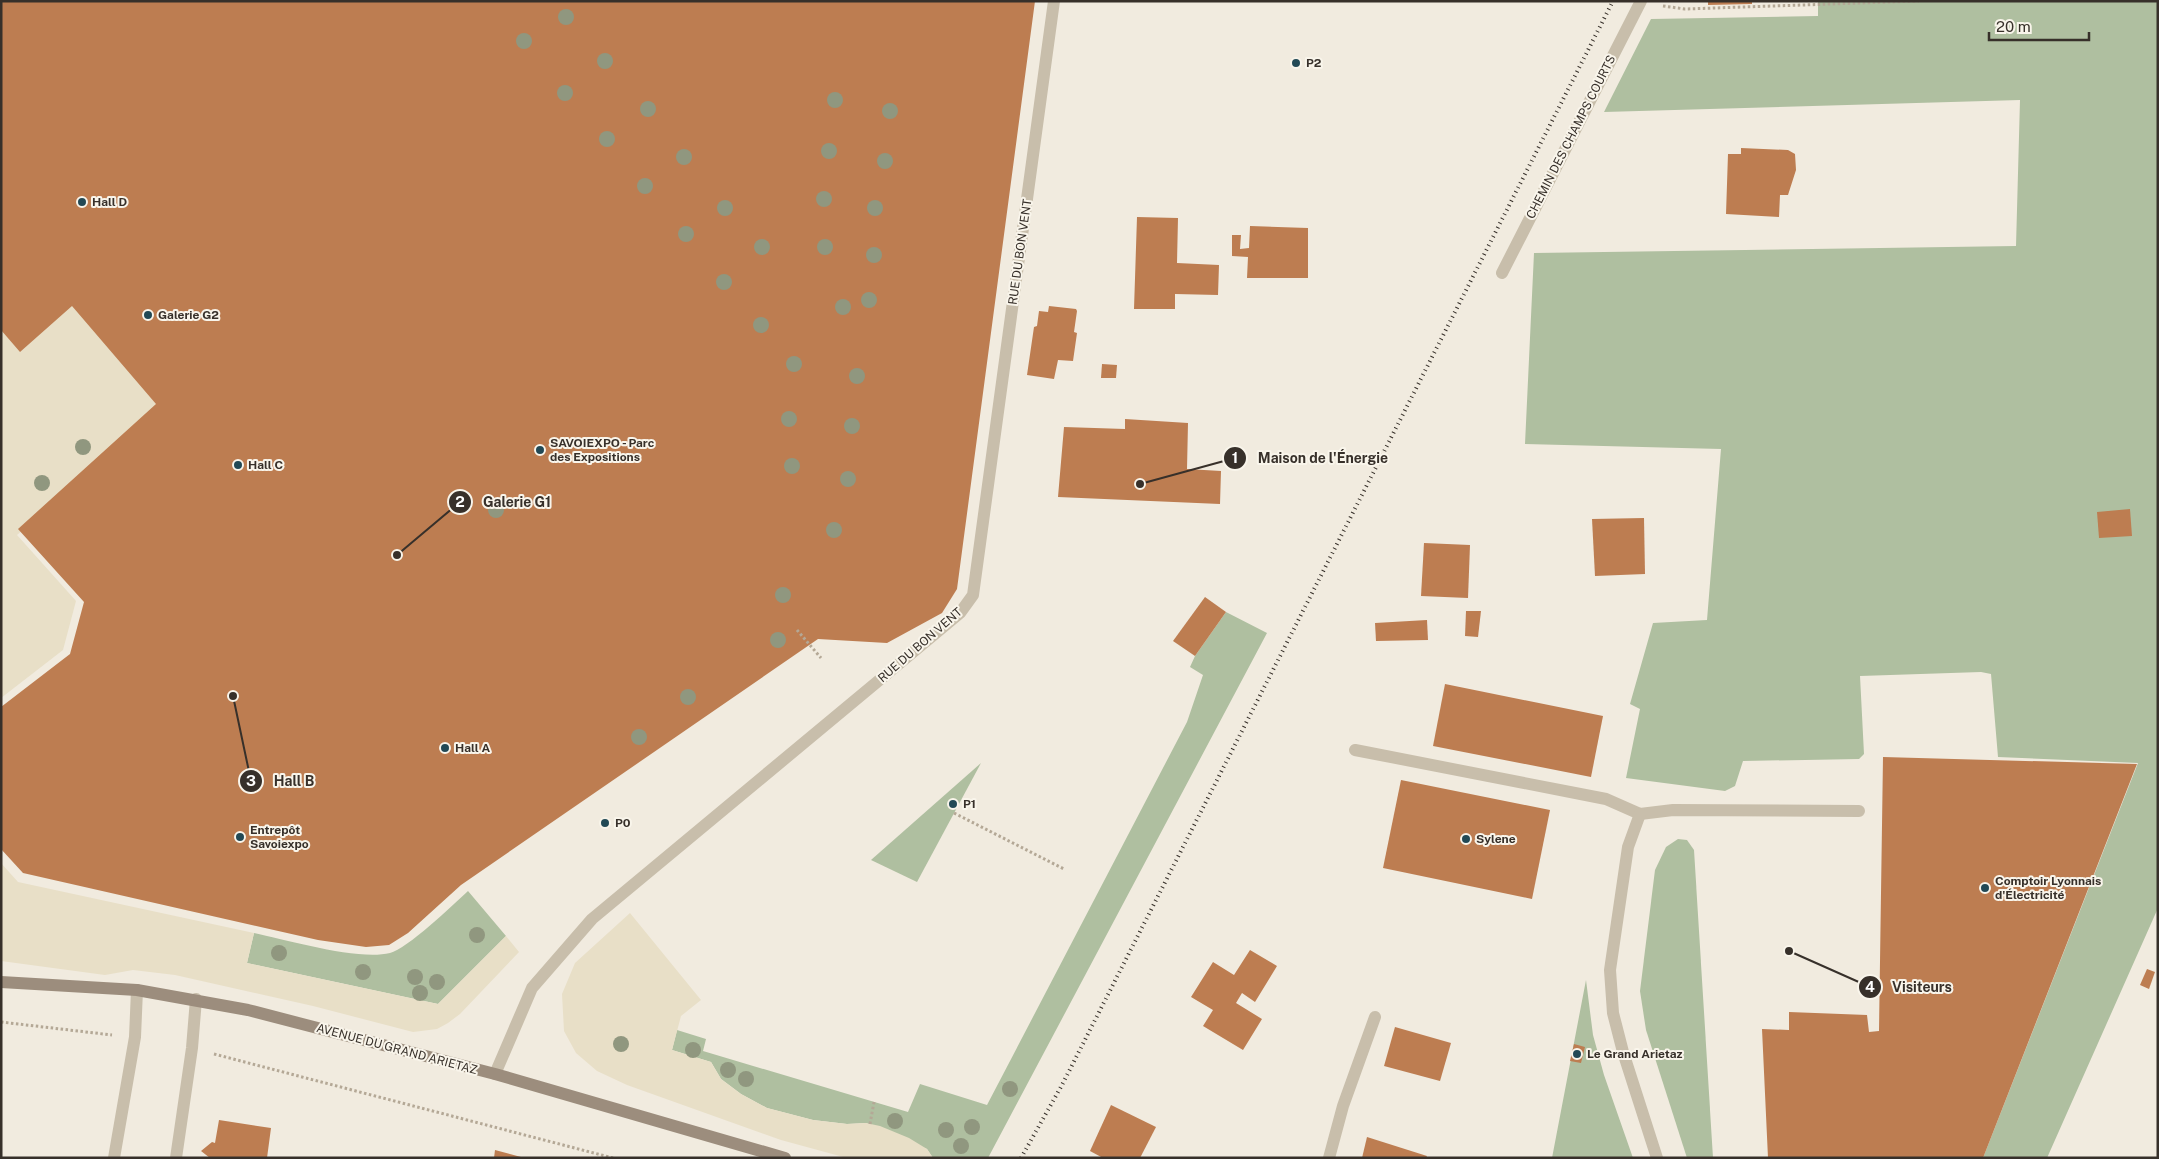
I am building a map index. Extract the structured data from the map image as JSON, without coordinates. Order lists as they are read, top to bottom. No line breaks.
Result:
{"streets":{"main road":["AVENUE DU GRAND ARIETAZ"],"street":["CHEMIN DES CHAMPS COURTS","RUE DU BON VENT"]},"crossings":[["RUE DU BON VENT","AVENUE DU GRAND ARIETAZ"]],"places":["P2","Hall D","Galerie G2","SAVOIEXPO - Parc des Expositions","Hall C","Maison de l'Énergie","Galerie G1","Hall B","Hall A","P1","P0","Entrepôt Savoiexpo","Sylene","Comptoir Lyonnais d'Électricité","Visiteurs","Le Grand Arietaz"],"scale_bar":"20 m"}
